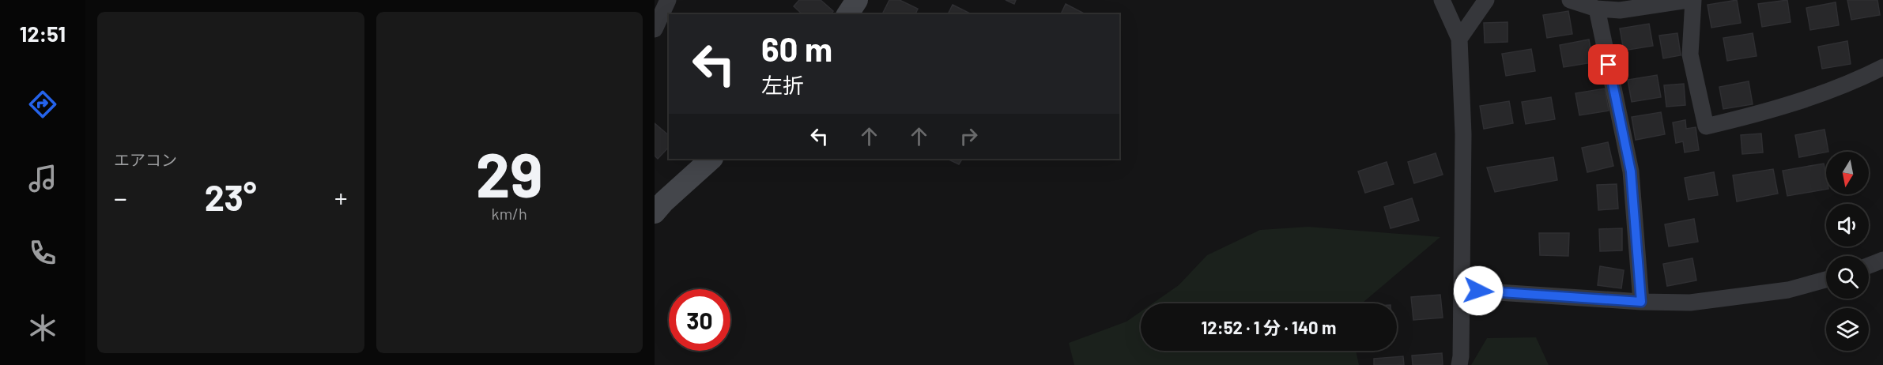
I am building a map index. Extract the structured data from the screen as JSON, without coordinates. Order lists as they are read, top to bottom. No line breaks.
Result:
{"north":"bottom","page":{"tabs":"12:51","tile":["エアコン",["29","km/h"]],"turn":["60 m","左折"],"heat":["−","23°","+"],"limit":"30","trip":"12:52 · 1 分 · 140 m"}}
